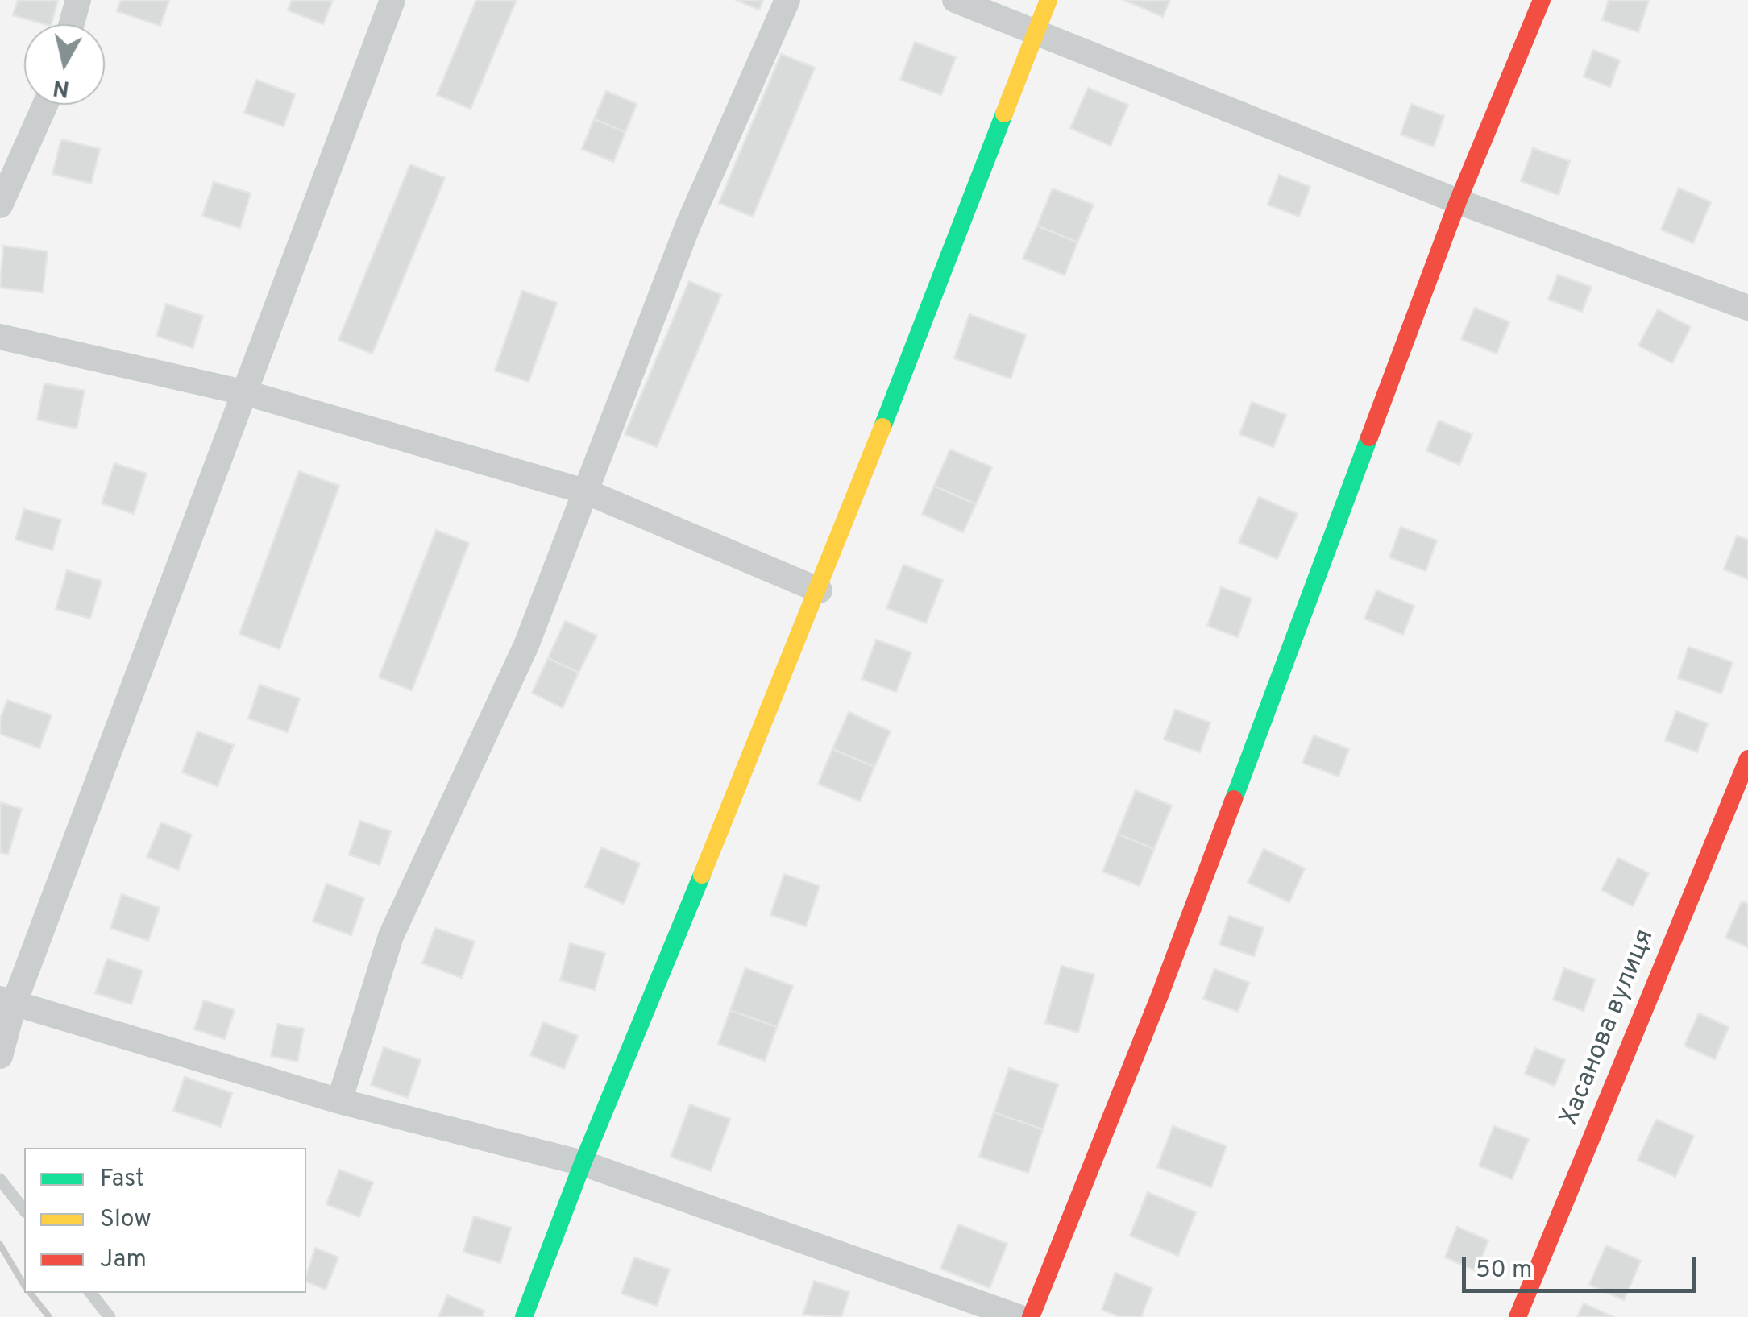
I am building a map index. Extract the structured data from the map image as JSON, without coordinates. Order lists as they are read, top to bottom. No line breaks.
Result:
{"streets":{"street":["Хасанова вулиця"]},"legend":["Fast","Slow","Jam"],"scale_bar":"50 m","north":"bottom"}
